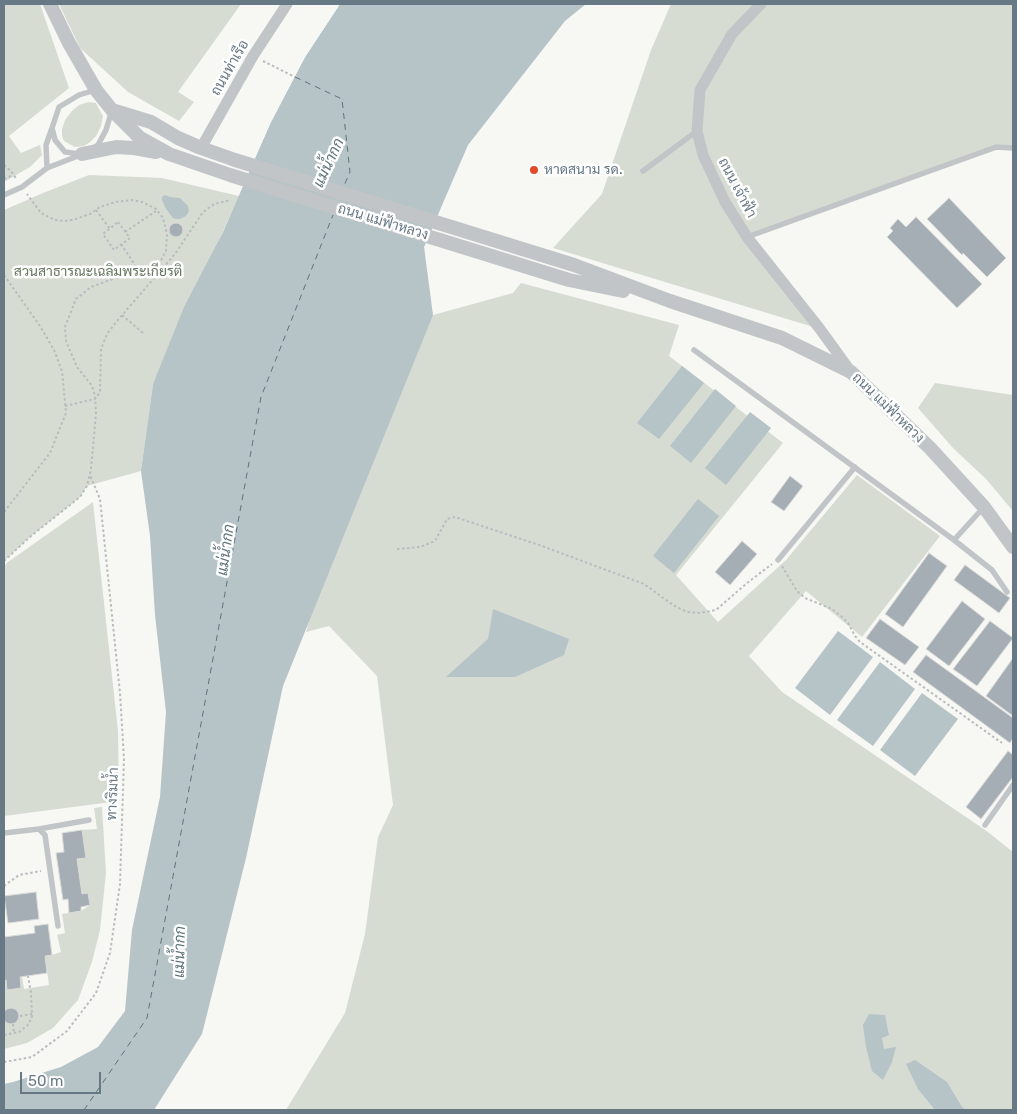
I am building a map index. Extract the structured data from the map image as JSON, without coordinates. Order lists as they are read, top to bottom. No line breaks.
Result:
{"streets":{"street":["ถนนท่าเรือ","ถนน เจ้าฟ้า","ถนน แม่ฟ้าหลวง"],"path":["ทางริมน้ำ"]},"crossings":[["ถนนท่าเรือ","ถนน แม่ฟ้าหลวง"],["ถนน เจ้าฟ้า","ถนน แม่ฟ้าหลวง"]],"water":["แม่น้ำกก"],"parks":["สวนสาธารณะเฉลิมพระเกียรติ"],"places":["หาดสนาม รด."],"scale_bar":"50 m"}
